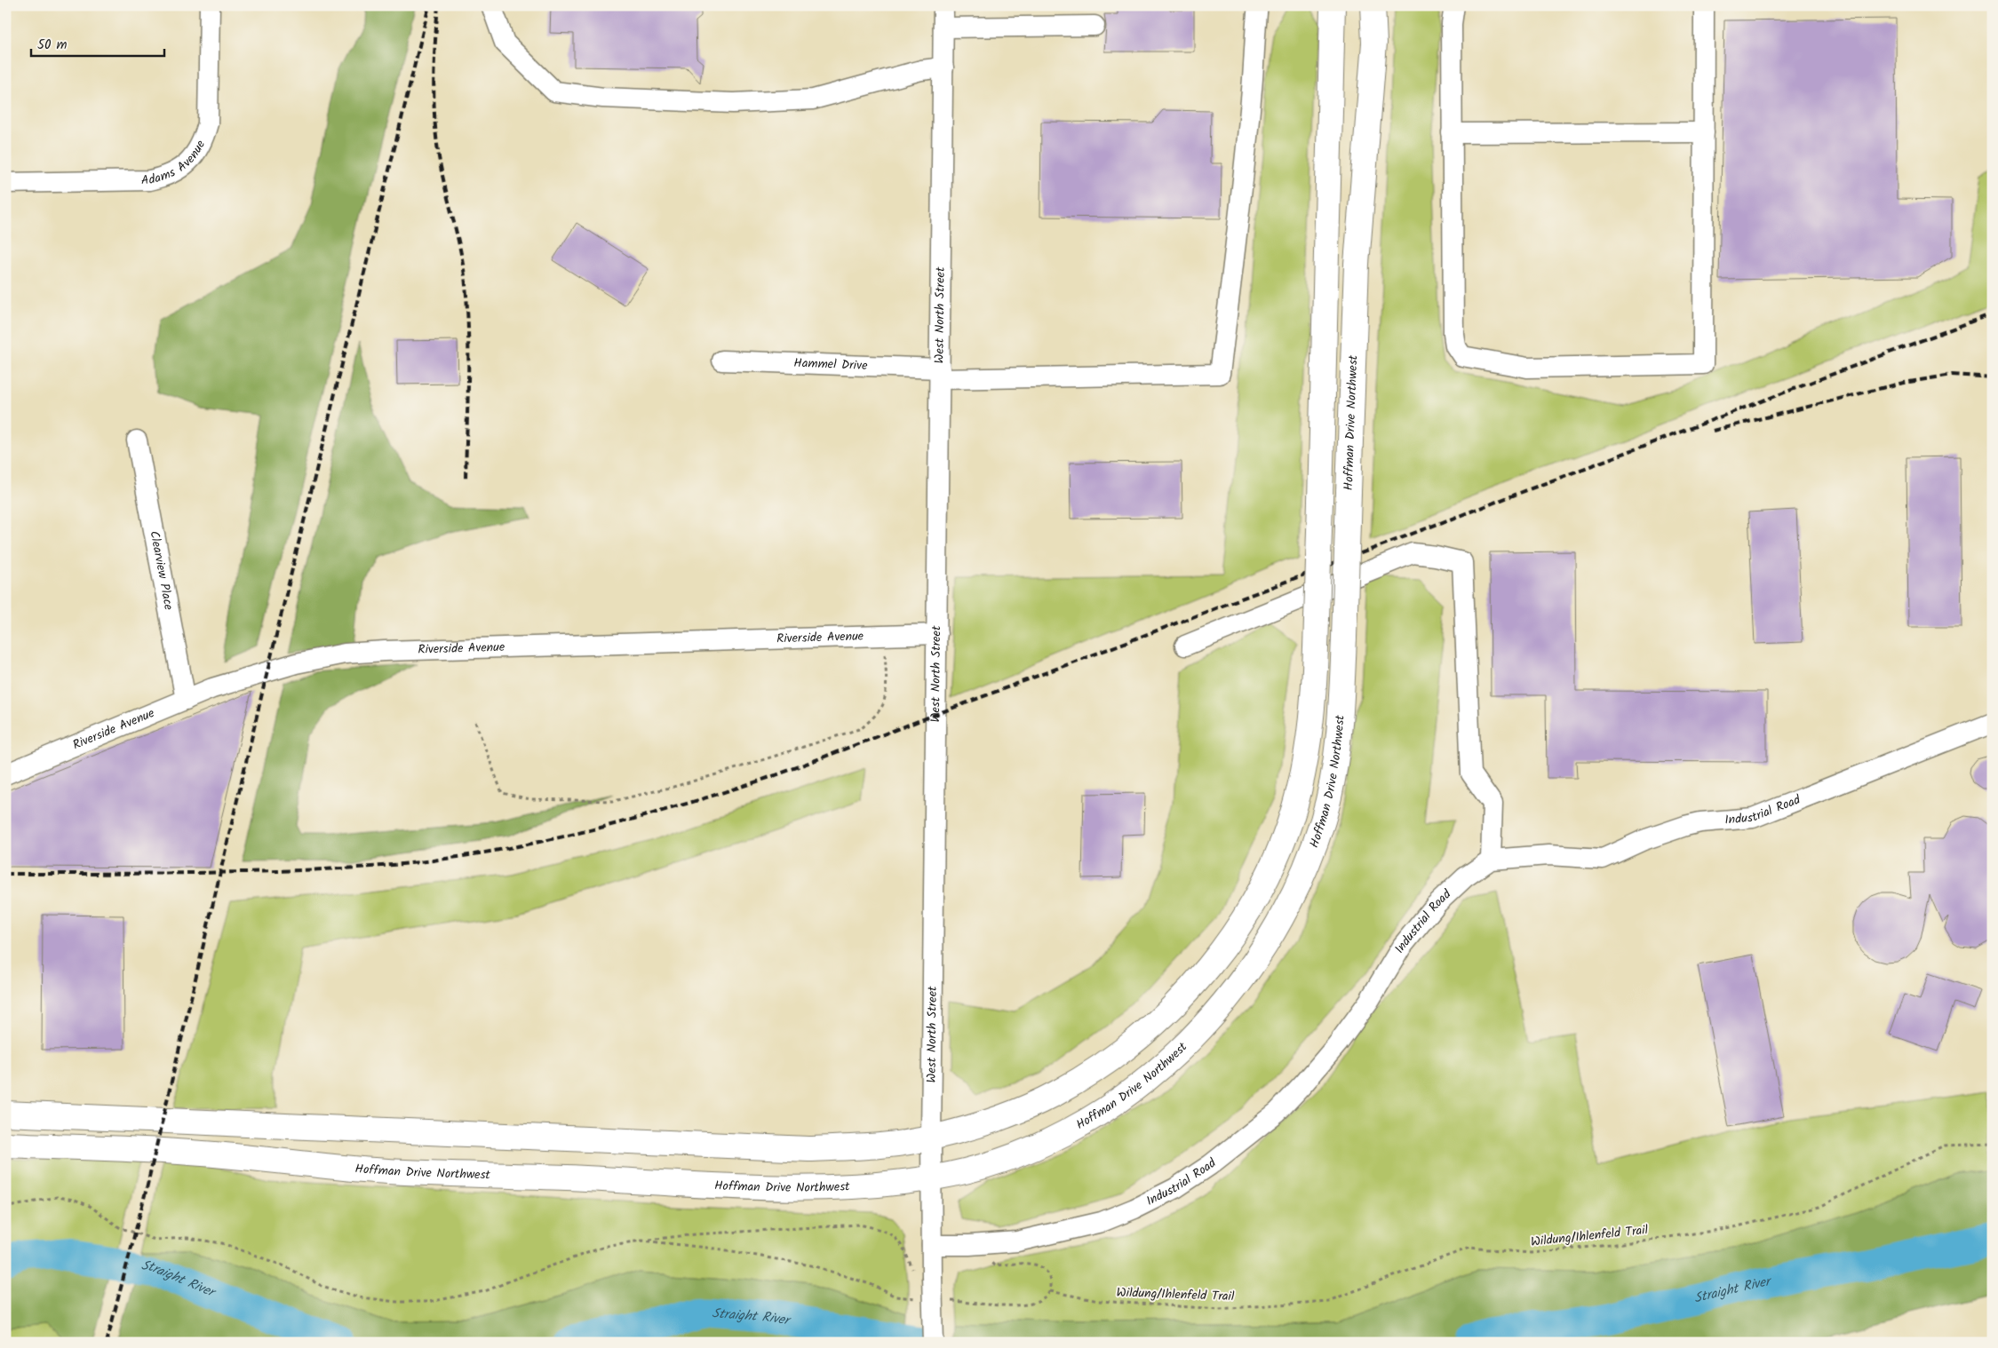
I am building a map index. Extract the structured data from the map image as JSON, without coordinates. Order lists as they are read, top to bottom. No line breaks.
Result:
{"streets":{"main road":["Hoffman Drive Northwest"],"street":["Adams Avenue","West North Street","Hammel Drive","Clearview Place","Riverside Avenue","Industrial Road"],"path":["Wildung/Ihlenfeld Trail"]},"crossings":[["West North Street","Hammel Drive"],["West North Street","Hoffman Drive Northwest"],["West North Street","Riverside Avenue"],["West North Street","Industrial Road"],["Clearview Place","Riverside Avenue"]],"water":["Straight River"],"scale_bar":"50 m"}
